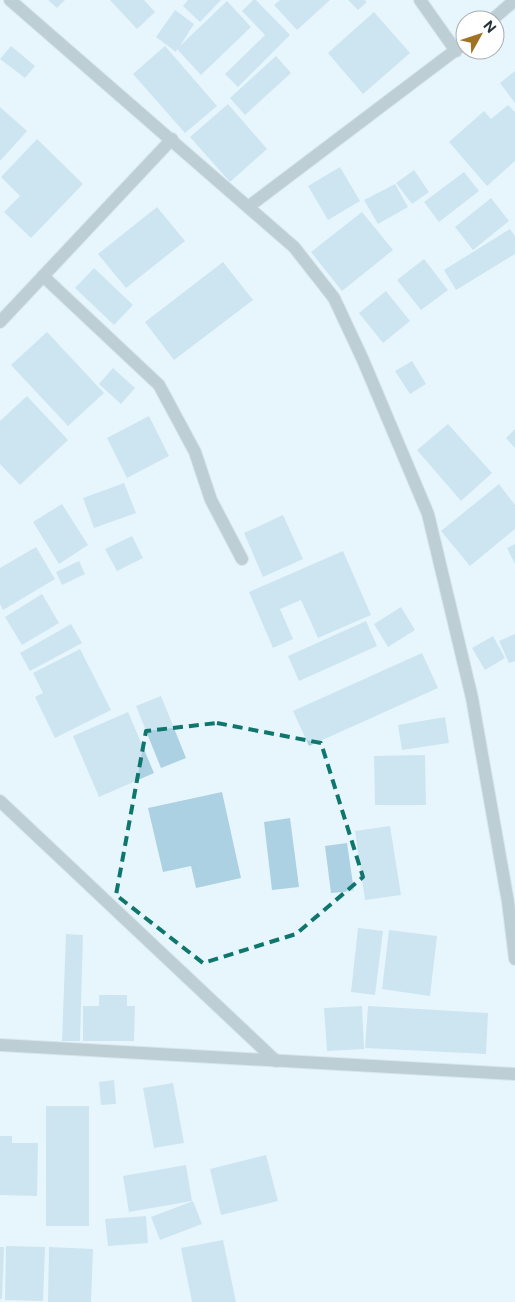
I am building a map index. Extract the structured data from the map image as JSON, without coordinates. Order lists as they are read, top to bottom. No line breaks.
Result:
{"north":"top right"}
